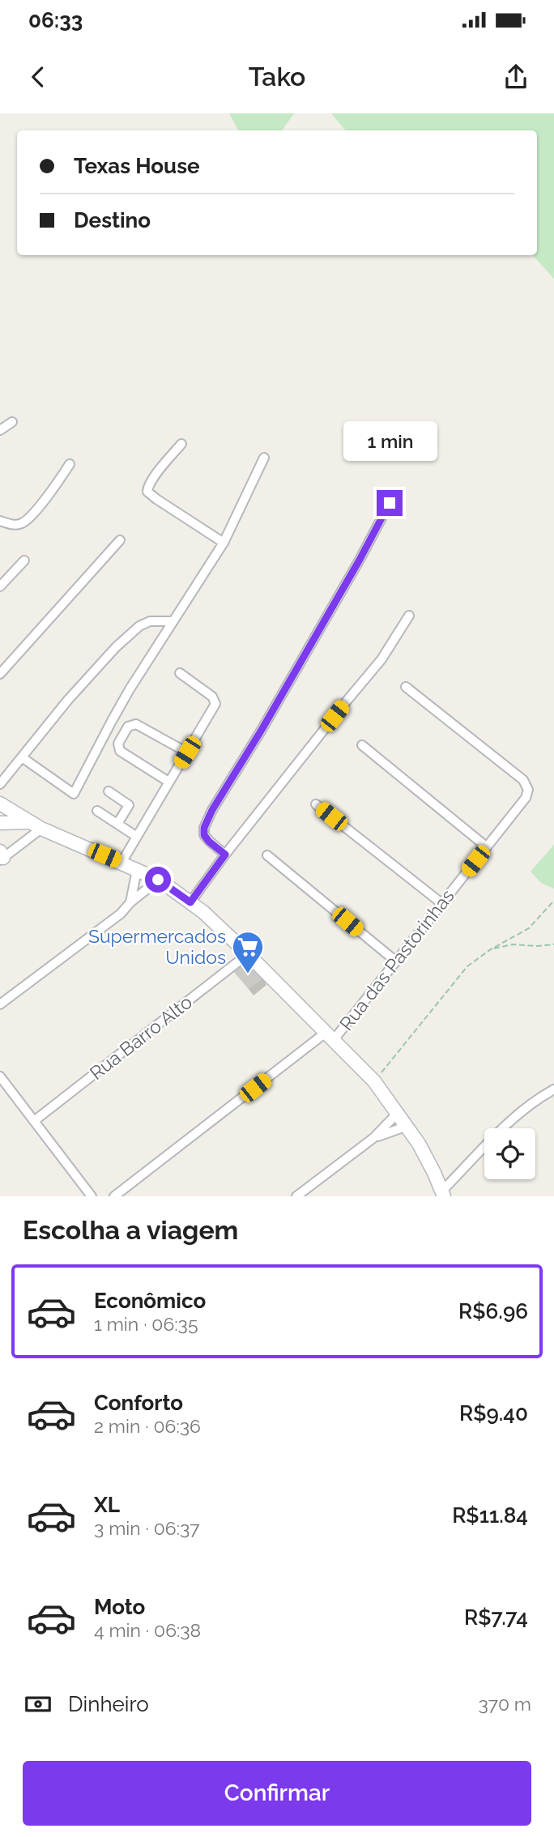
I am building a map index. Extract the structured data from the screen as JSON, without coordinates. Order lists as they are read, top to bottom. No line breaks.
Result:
{"streets":{"street":["Rua das Pastorinhas","Rua Barro Alto"]},"places":{"supermarket":["Supermercados Unidos"]},"page":{"status":"06:33","header":"Tako","banner":["Texas House","Destino"],"bubble":"1 min","heading":"Escolha a viagem","list":[{"name":"Econômico","note":"1 min · 06:35","value":"R$6.96"},{"name":"Conforto","note":"2 min · 06:36","value":"R$9.40"},{"name":"XL","note":"3 min · 06:37","value":"R$11.84"},{"name":"Moto","note":"4 min · 06:38","value":"R$7.74"}],"pay":["Dinheiro","370 m"],"buttons":"Confirmar"}}
